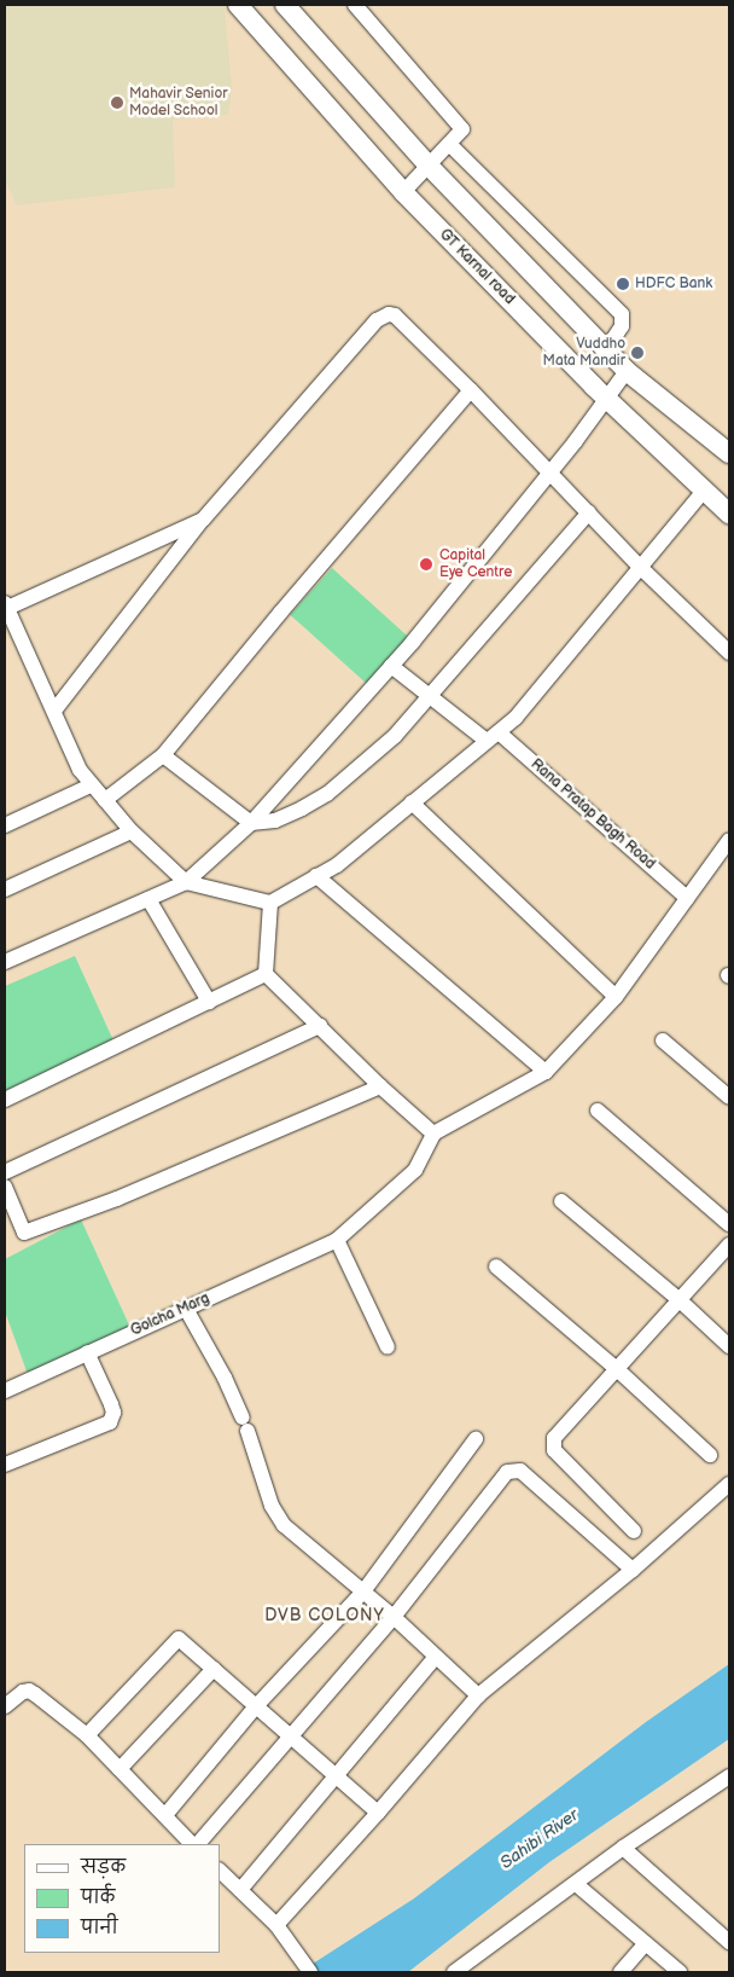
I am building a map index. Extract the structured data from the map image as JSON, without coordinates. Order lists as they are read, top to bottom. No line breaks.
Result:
{"streets":{"main road":["GT Karnal road"],"street":["Rana Pratap Bagh Road","Golcha Marg"]},"districts":["DVB COLONY"],"water":["Sahibi River"],"places":["Mahavir Senior Model School","HDFC Bank","Vuddho Mata Mandir","Capital Eye Centre"],"legend":["सड़क","पार्क","पानी"]}
